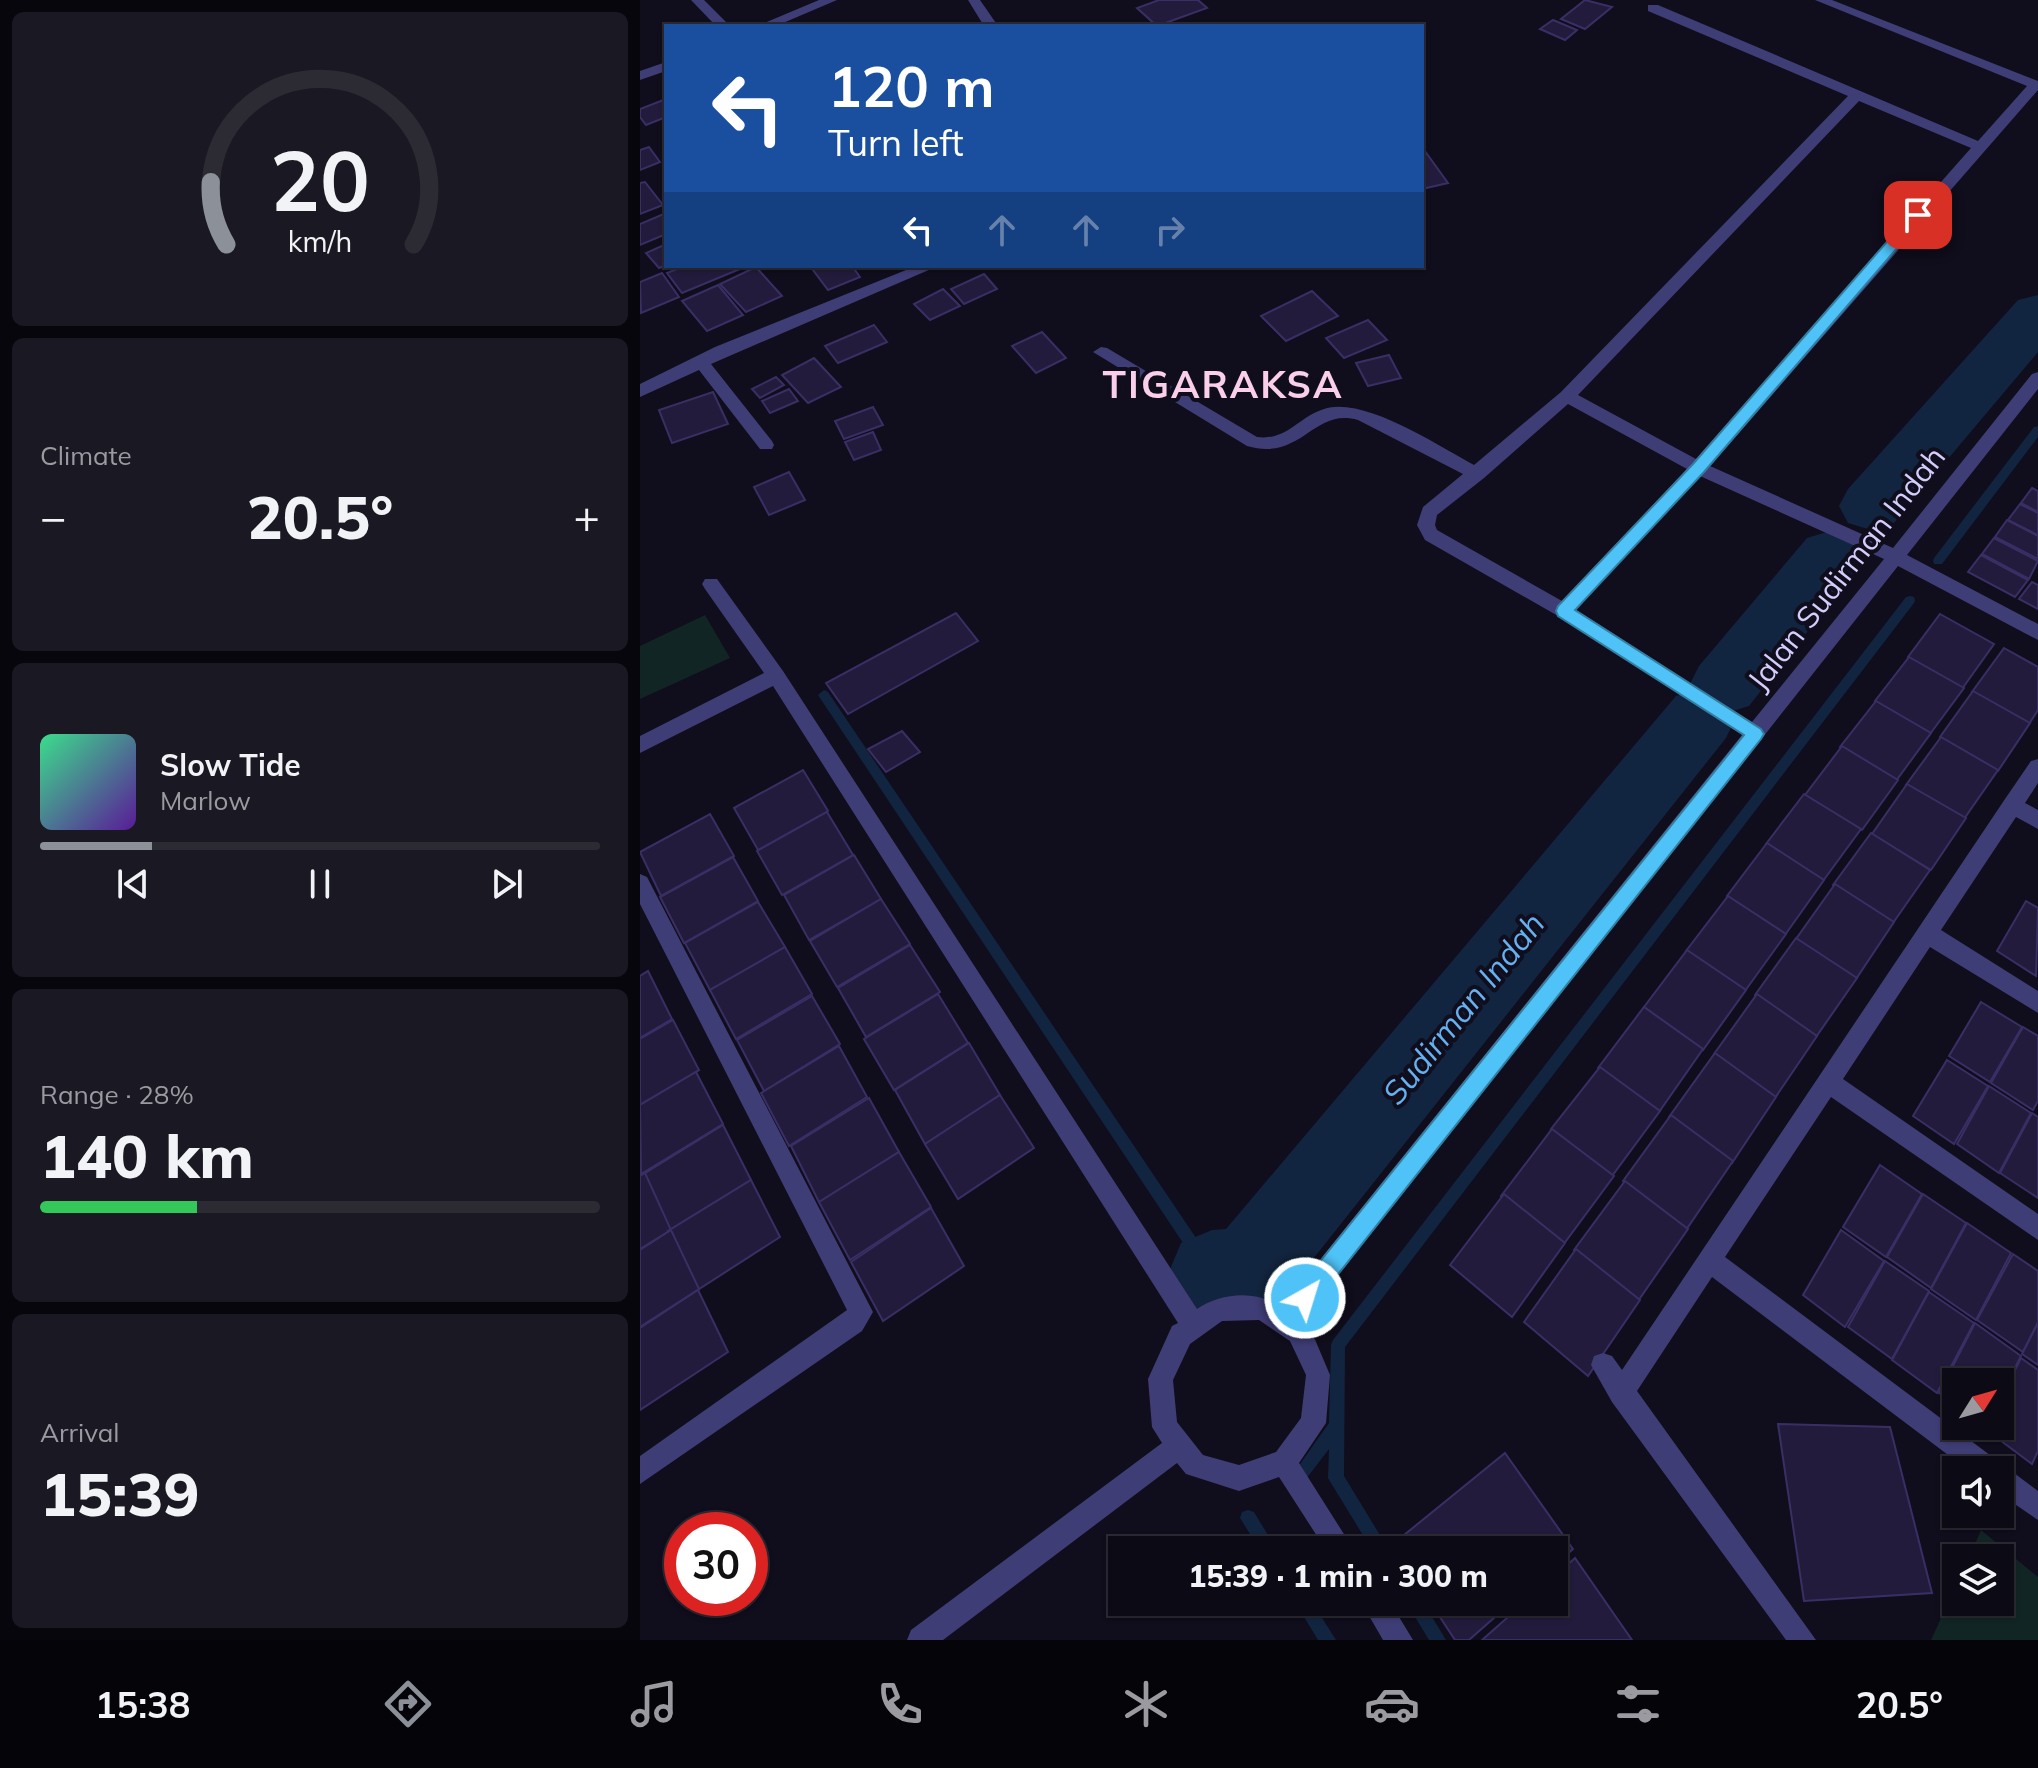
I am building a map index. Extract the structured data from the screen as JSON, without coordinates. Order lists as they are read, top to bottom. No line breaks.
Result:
{"streets":{"street":["Jalan Sudirman Indah"]},"districts":["TIGARAKSA"],"water":["Sudirman Indah"],"north":"top right","page":{"turn":["120 m","Turn left"],"tile":["Climate",["Range · 28%","140 km"],["Arrival","15:39"]],"heat":["−","20.5°","+"],"song":["Slow Tide","Marlow"],"limit":"30","trip":"15:39 · 1 min · 300 m","tabs":["15:38","20.5°"],"gauge":["20","km/h"]}}
